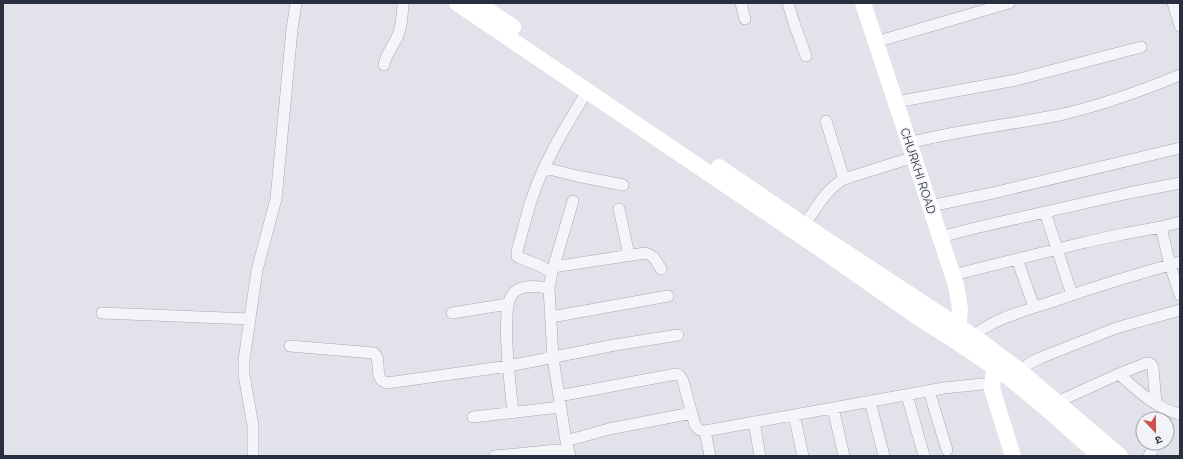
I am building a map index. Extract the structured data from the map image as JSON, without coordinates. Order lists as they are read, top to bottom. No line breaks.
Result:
{"streets":{"street":["CHURKHI ROAD"]},"north":"bottom"}
